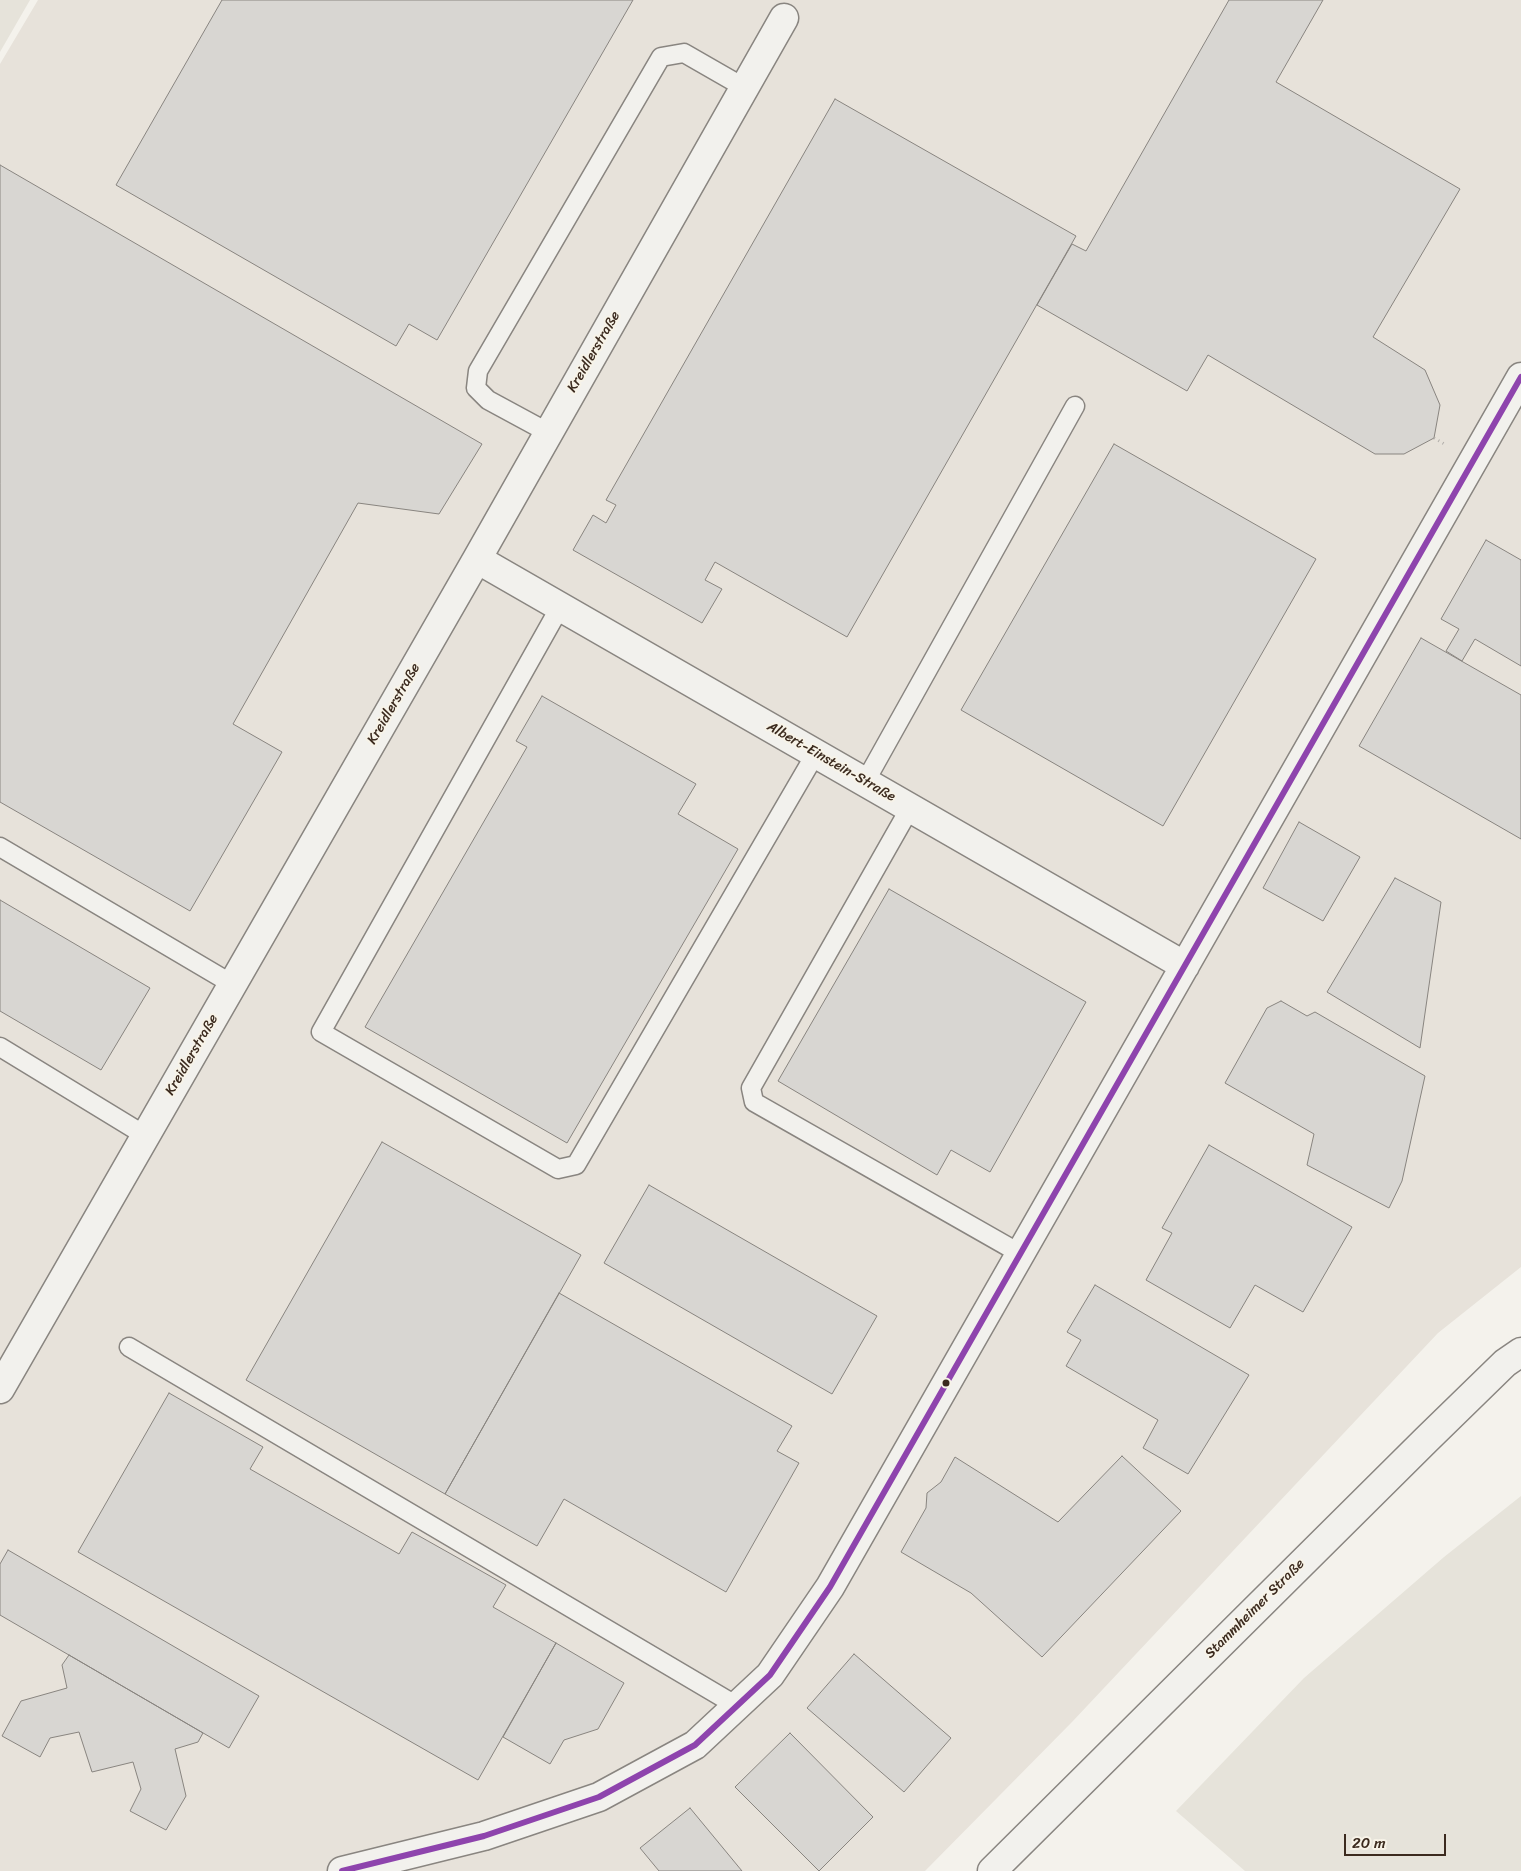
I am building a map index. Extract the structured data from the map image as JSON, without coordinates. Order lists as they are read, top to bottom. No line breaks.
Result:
{"streets":{"street":["Kreidlerstraße","Albert-Einstein-Straße","Stammheimer Straße"]},"crossings":[["Kreidlerstraße","Albert-Einstein-Straße"]],"scale_bar":"20 m"}
